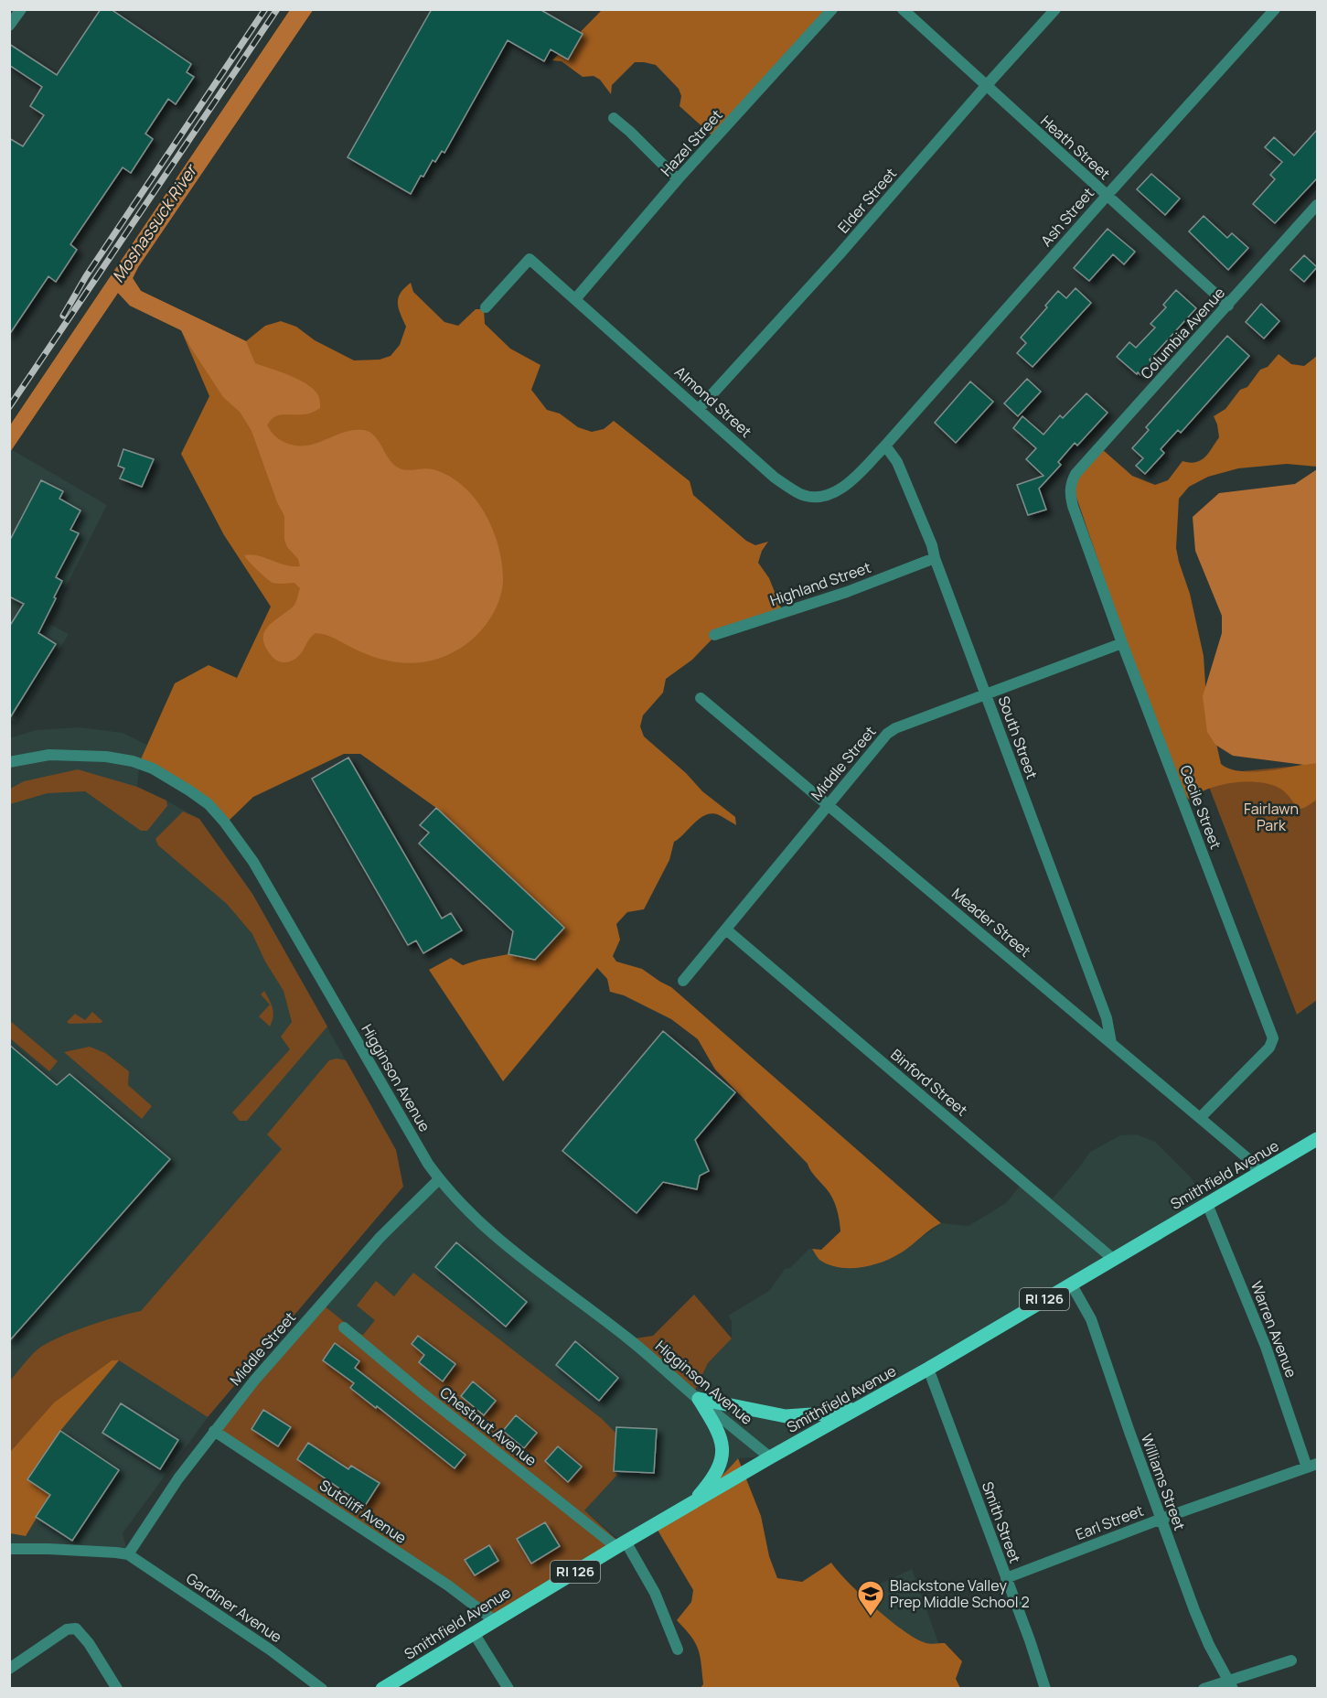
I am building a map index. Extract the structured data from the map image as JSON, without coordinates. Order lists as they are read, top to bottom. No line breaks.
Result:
{"streets":{"main road":["Smithfield Avenue","RI 126"],"street":["Hazel Street","Heath Street","Elder Street","Ash Street","Columbia Avenue","Almond Street","Highland Street","South Street","Middle Street","Cecile Street","Meader Street","Higginson Avenue","Binford Street","Warren Avenue","Chestnut Avenue","Williams Street","Sutcliff Avenue","Smith Street","Earl Street","Gardiner Avenue"]},"crossings":[["Hazel Street","Almond Street"],["Heath Street","Elder Street"],["Heath Street","Ash Street"],["Heath Street","Columbia Avenue"],["Elder Street","Almond Street"],["Ash Street","Almond Street"],["Ash Street","South Street"],["Columbia Avenue","Cecile Street"],["Almond Street","South Street"],["Highland Street","South Street"],["South Street","Middle Street"],["South Street","Meader Street"],["Middle Street","Cecile Street"],["Middle Street","Meader Street"],["Middle Street","Higginson Avenue"],["Middle Street","Binford Street"],["Middle Street","Sutcliff Avenue"],["Middle Street","Gardiner Avenue"],["Cecile Street","Meader Street"],["Meader Street","Smithfield Avenue"],["Higginson Avenue","Smithfield Avenue"],["Binford Street","Smithfield Avenue"],["Smithfield Avenue","Warren Avenue"],["Smithfield Avenue","Chestnut Avenue"],["Smithfield Avenue","Williams Street"],["Smithfield Avenue","Sutcliff Avenue"],["Smithfield Avenue","Smith Street"],["Warren Avenue","Earl Street"],["Williams Street","Earl Street"],["Smith Street","Earl Street"]],"water":["Moshassuck River"],"parks":["Fairlawn Park"],"places":{"school or university":["Blackstone Valley Prep Middle School 2"]}}
